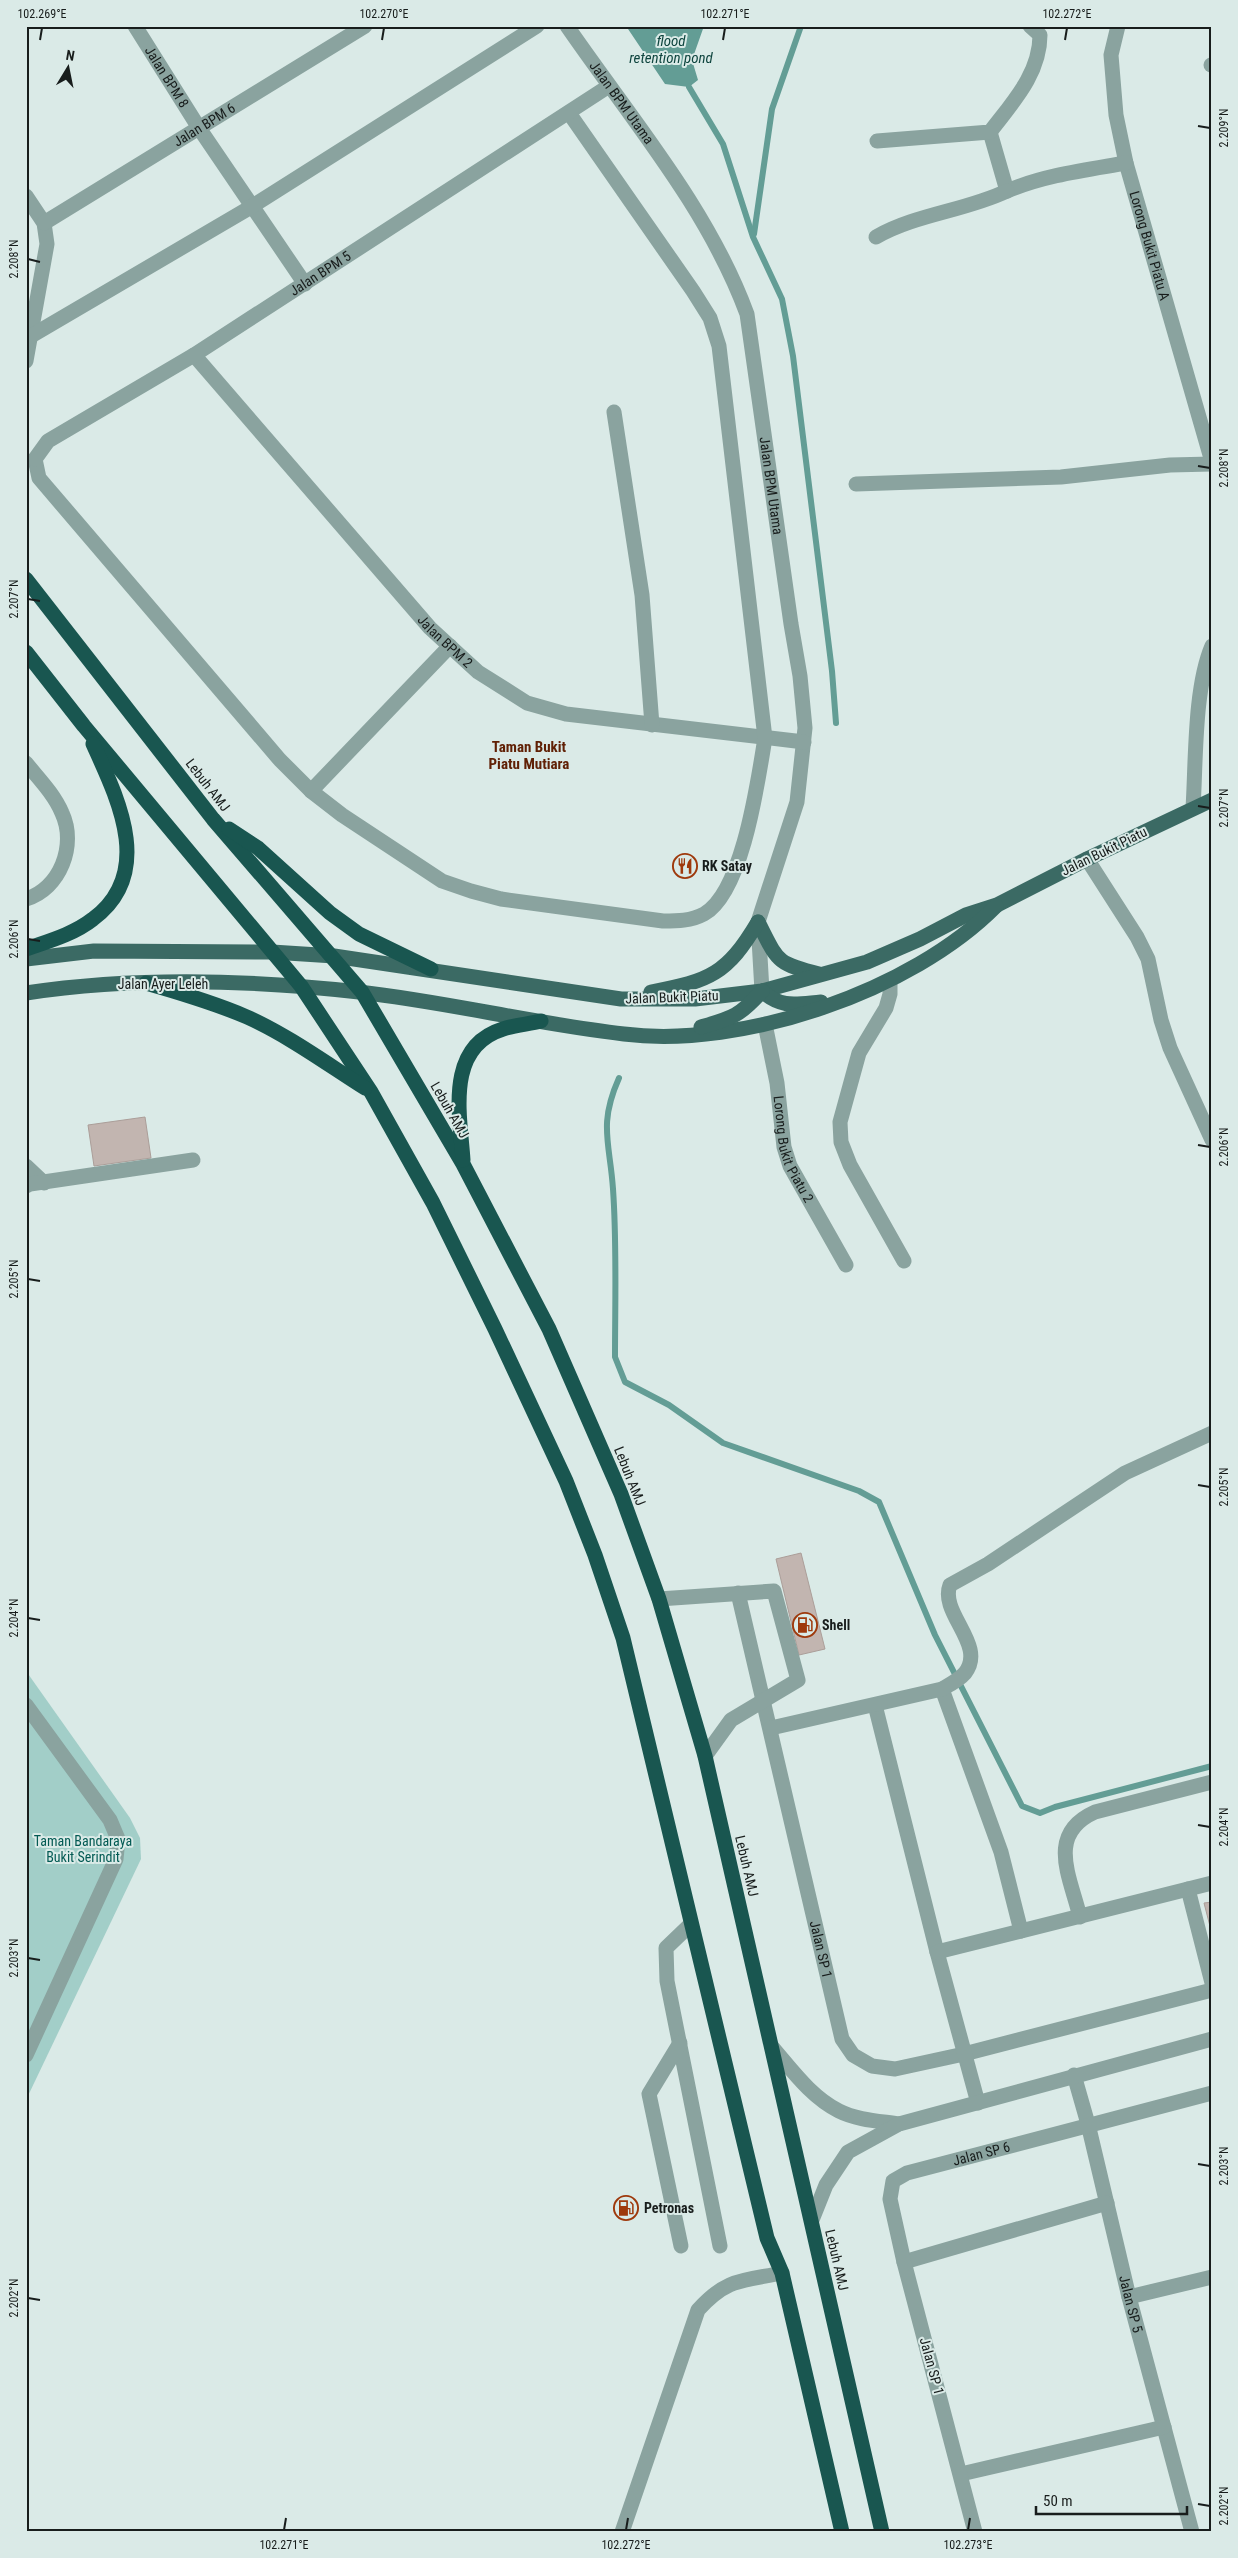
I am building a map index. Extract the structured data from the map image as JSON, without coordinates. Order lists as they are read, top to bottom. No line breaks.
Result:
{"streets":{"highway":["Lebuh AMJ"],"main road":["Jalan Bukit Piatu","Jalan Ayer Leleh"],"street":["Jalan BPM 8","Jalan BPM Utama","Jalan BPM 6","Lorong Bukit Piatu A","Jalan BPM 5","Jalan BPM 2","Lorong Bukit Piatu 2","Jalan SP 1","Jalan SP 6","Jalan SP 5"]},"crossings":[["Jalan BPM 8","Jalan BPM 6"],["Jalan BPM 8","Jalan BPM 5"],["Jalan BPM Utama","Jalan BPM 5"],["Jalan BPM Utama","Jalan BPM 2"],["Jalan BPM Utama","Jalan Bukit Piatu"],["Jalan BPM 5","Jalan BPM 2"],["Lebuh AMJ","Jalan Bukit Piatu"],["Lebuh AMJ","Jalan Ayer Leleh"],["Jalan Bukit Piatu","Jalan Ayer Leleh"],["Jalan Bukit Piatu","Lorong Bukit Piatu 2"],["Jalan SP 1","Jalan SP 6"],["Jalan SP 6","Jalan SP 5"]],"districts":["Taman Bukit Piatu Mutiara"],"water":["flood retention pond"],"parks":["Taman Bandaraya Bukit Serindit"],"places":{"restaurant":["RK Satay"],"fuel station":["Shell","Petronas"]},"scale_bar":"50 m","north":"top","coordinates":["102.269°E","102.270°E","102.271°E","102.272°E","2.209°N","2.208°N","2.207°N","2.206°N","2.205°N","2.204°N","2.203°N","2.202°N","102.273°E"]}
